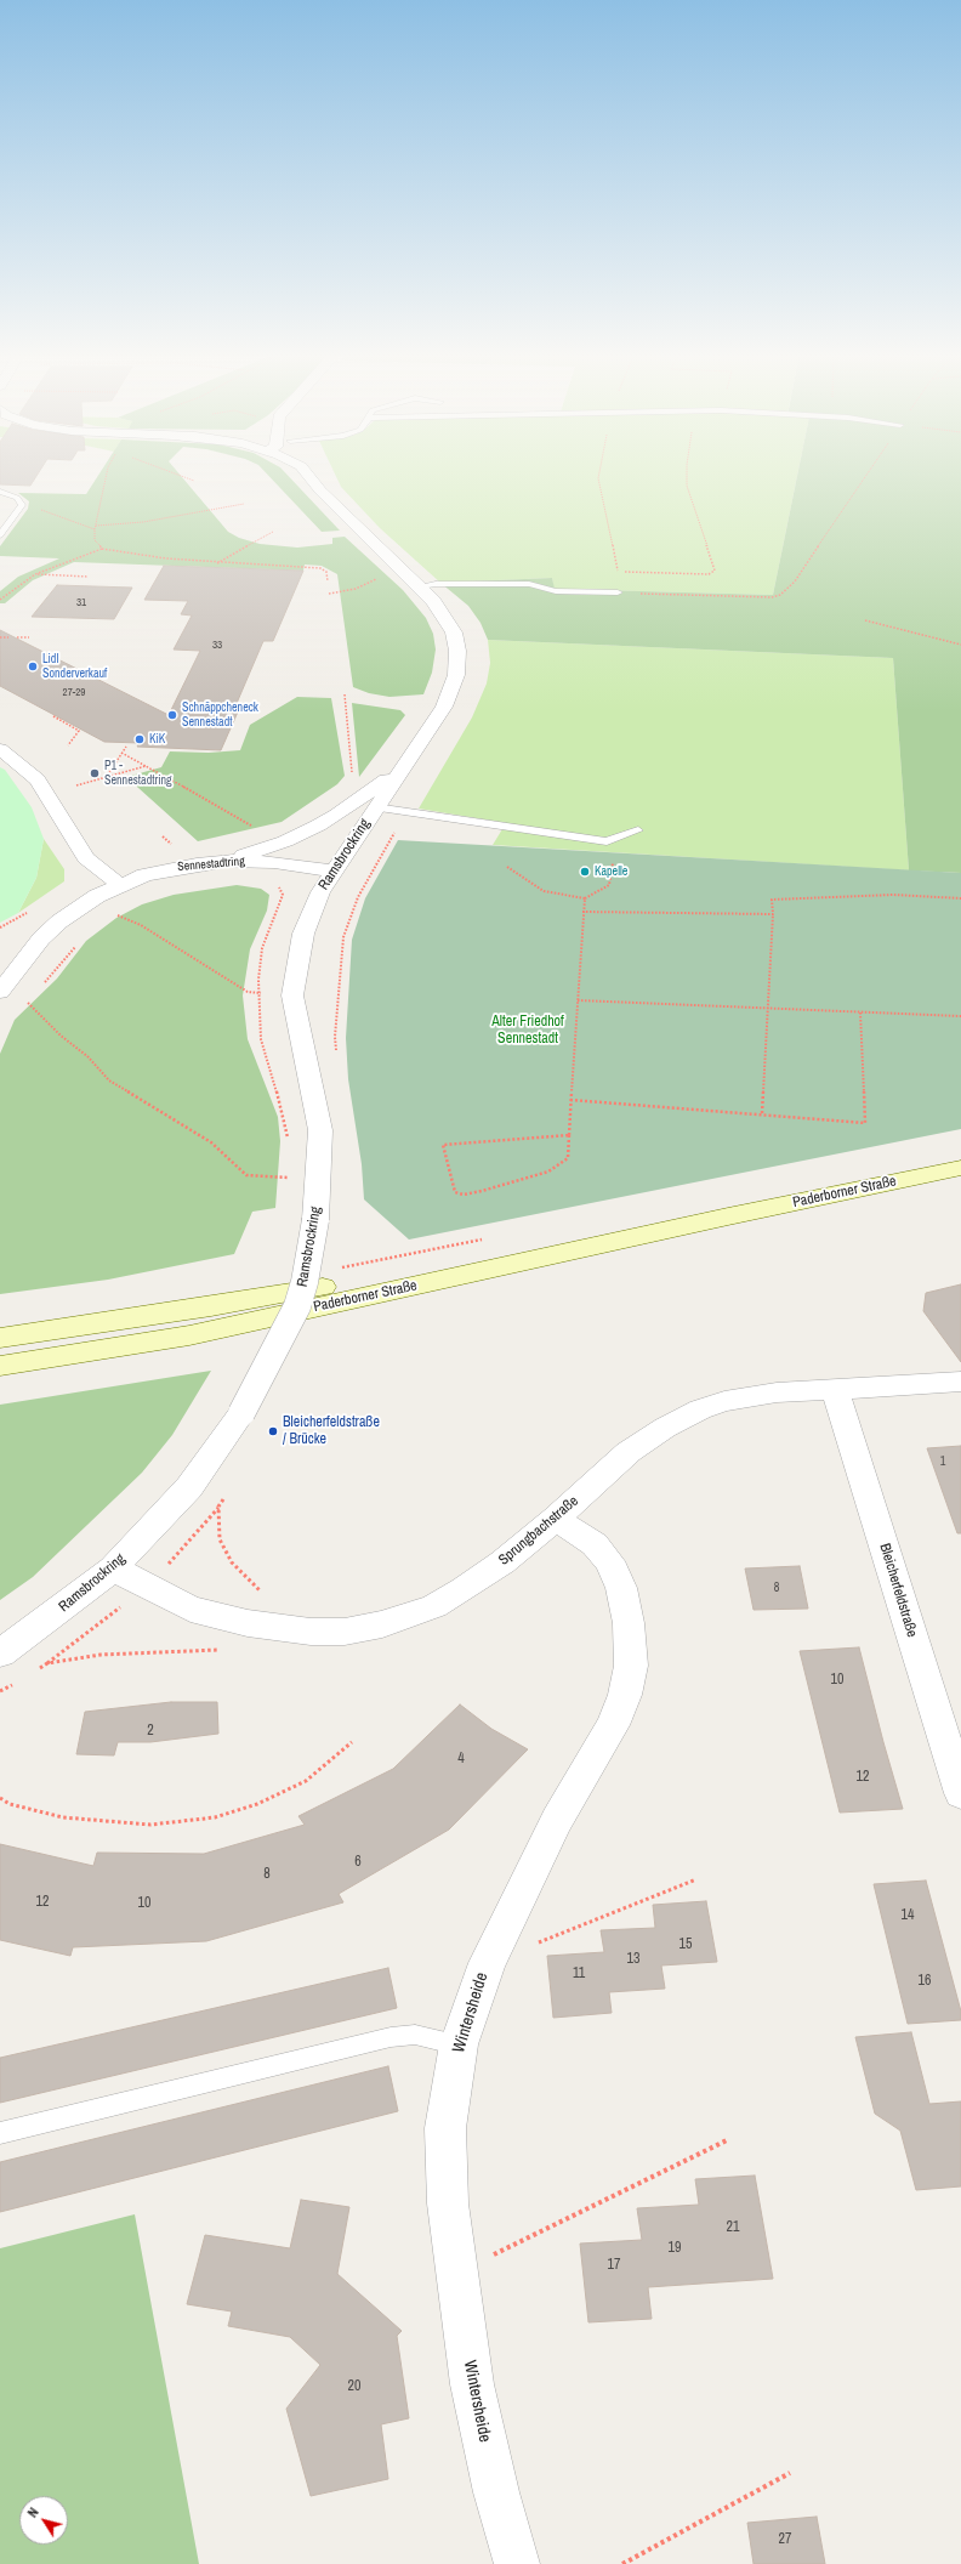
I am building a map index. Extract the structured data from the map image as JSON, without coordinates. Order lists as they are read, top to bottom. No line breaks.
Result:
{"streets":{"main road":["Paderborner Straße"],"street":["Ramsbrockring","Sennestadtring","Sprungbachstraße","Bleicherfeldstraße","Wintersheide"]},"crossings":[["Ramsbrockring","Sennestadtring"],["Ramsbrockring","Sprungbachstraße"],["Sprungbachstraße","Bleicherfeldstraße"],["Sprungbachstraße","Wintersheide"]],"parks":["Alter Friedhof Sennestadt"],"places":["Lidl Sonderverkauf","Schnäppcheneck Sennestadt","KiK","P1 - Sennestadtring","Kapelle","Bleicherfeldstraße / Brücke"],"house_numbers":["31","33","27-29","1","8","10","2","4","12","6","8","12","10","14","15","13","11","16","21","19","17","20","27"],"north":"top left"}
